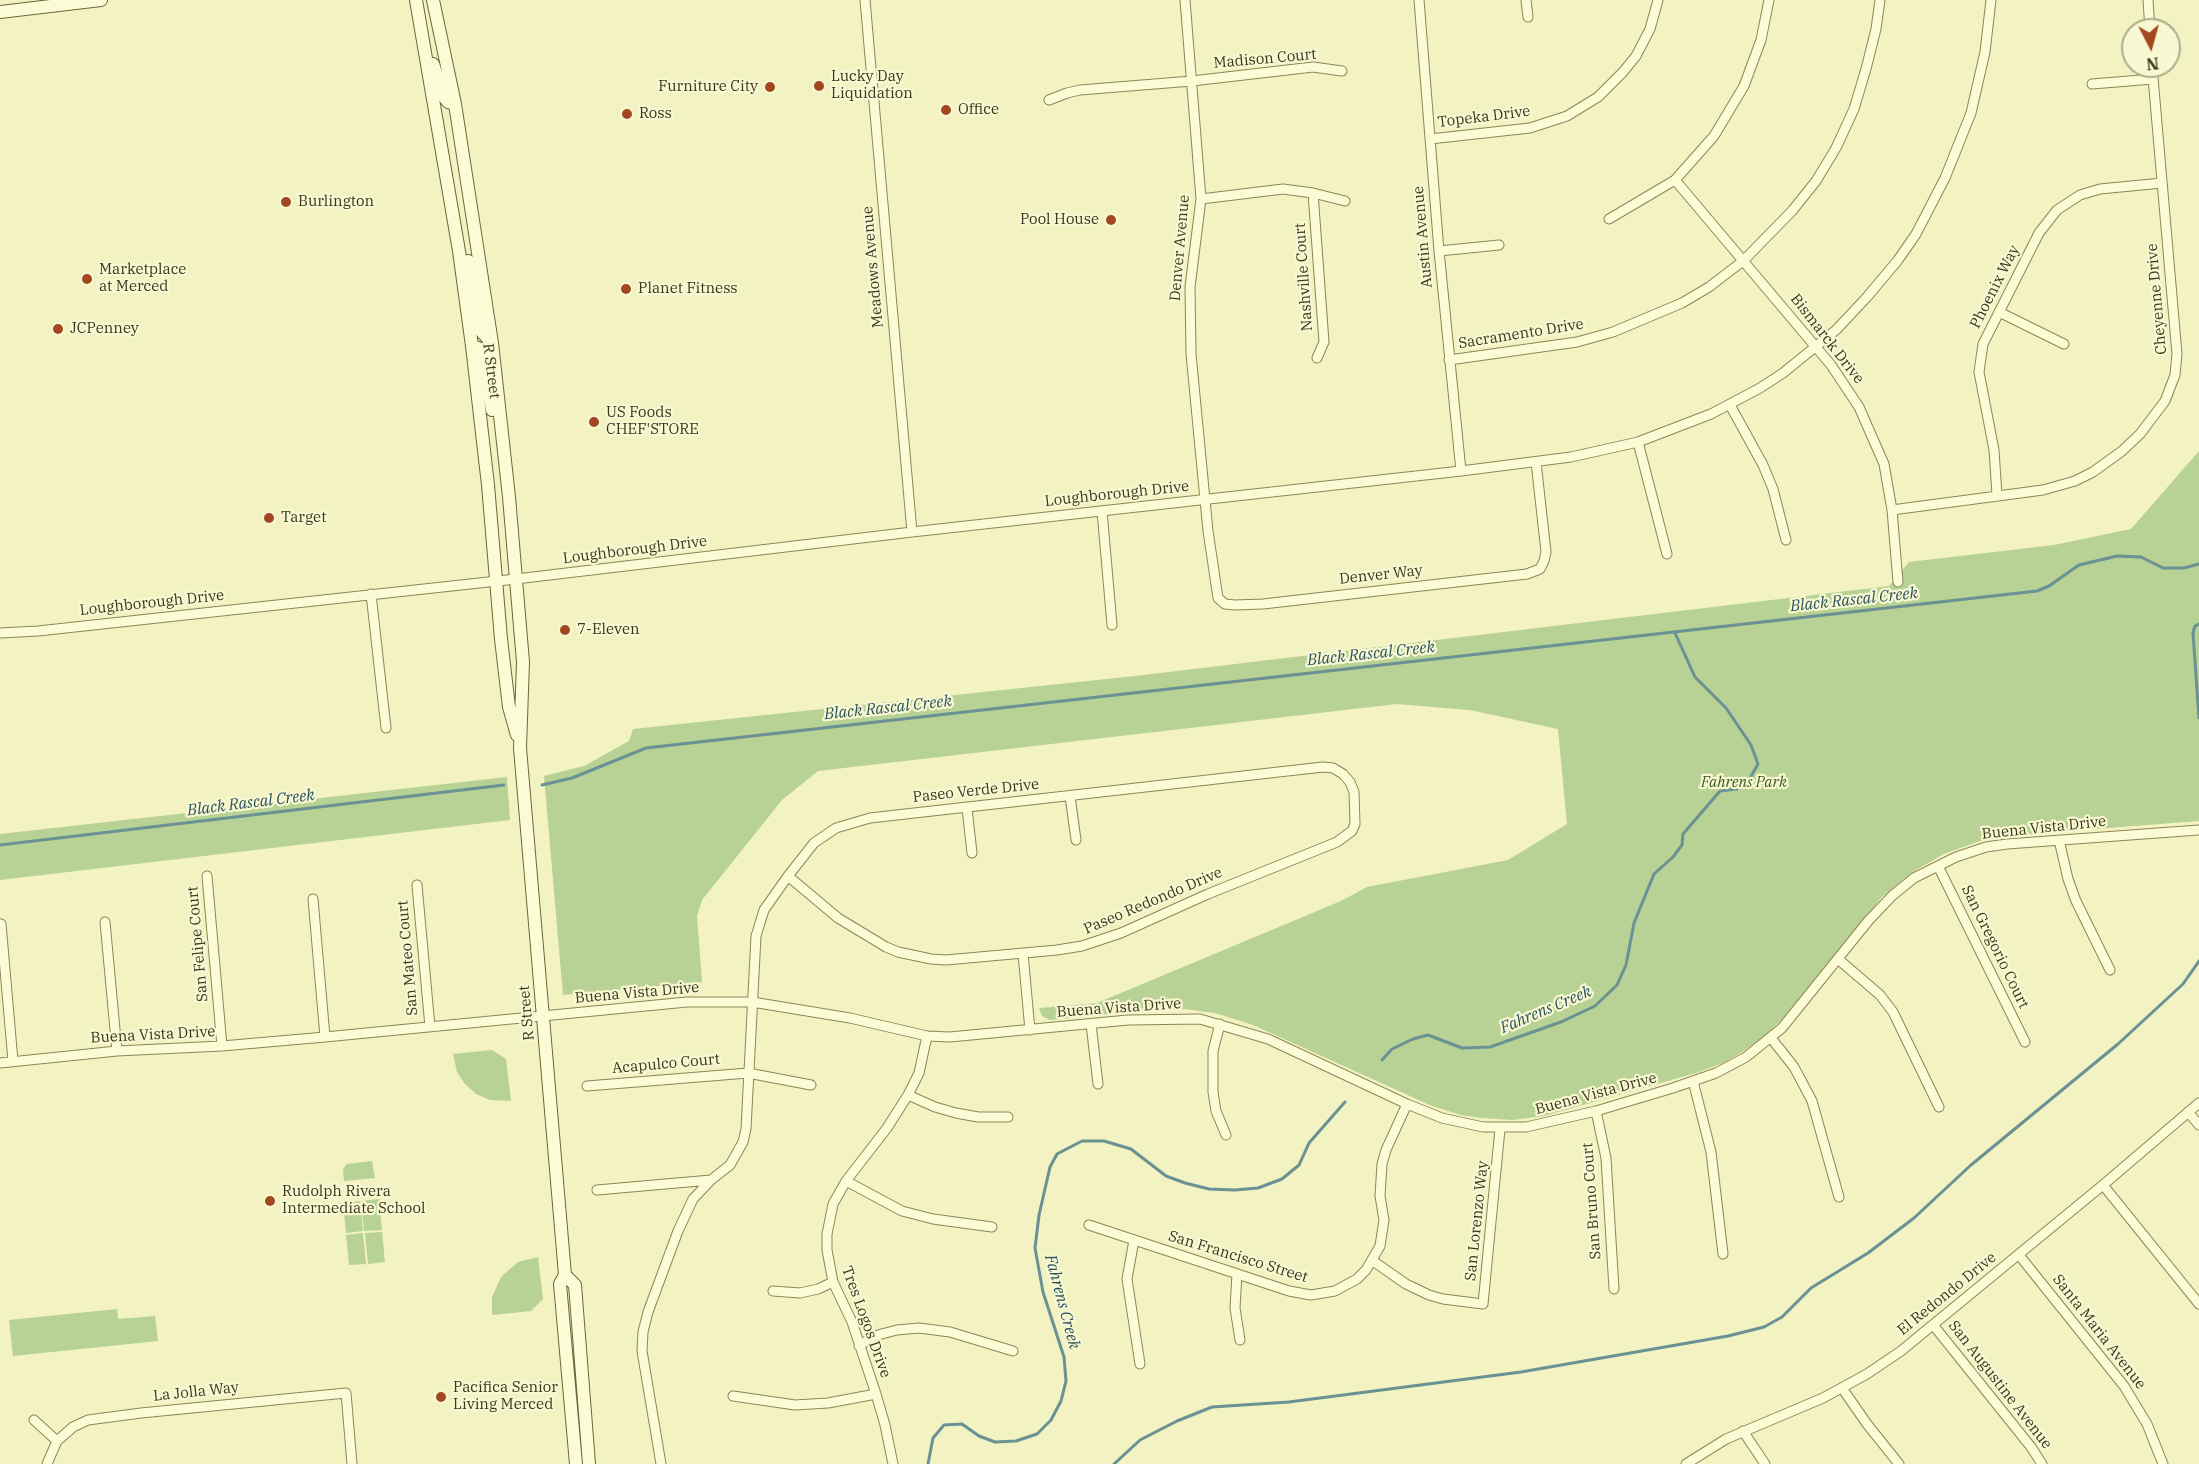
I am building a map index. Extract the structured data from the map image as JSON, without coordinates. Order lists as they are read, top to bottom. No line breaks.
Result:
{"streets":{"street":["Madison Court","Topeka Drive","Austin Avenue","Denver Avenue","Meadows Avenue","Nashville Court","Phoenix Way","Cheyenne Drive","Sacramento Drive","Bismarck Drive","R Street","Loughborough Drive","Denver Way","Paseo Verde Drive","Buena Vista Drive","Paseo Redondo Drive","San Felipe Court","San Gregorio Court","San Mateo Court","Acapulco Court","San Bruno Court","San Lorenzo Way","San Francisco Street","El Redondo Drive","Tres Logos Drive","Santa Maria Avenue","San Augustine Avenue","La Jolla Way"]},"crossings":[["Madison Court","Denver Avenue"],["Topeka Drive","Austin Avenue"],["Austin Avenue","Sacramento Drive"],["Austin Avenue","Loughborough Drive"],["Denver Avenue","Loughborough Drive"],["Denver Avenue","Denver Way"],["Meadows Avenue","Loughborough Drive"],["Phoenix Way","Cheyenne Drive"],["Cheyenne Drive","Bismarck Drive"],["Sacramento Drive","Bismarck Drive"],["Bismarck Drive","Loughborough Drive"],["R Street","Loughborough Drive"],["R Street","Buena Vista Drive"],["Loughborough Drive","Denver Way"],["Paseo Verde Drive","Buena Vista Drive"],["Paseo Verde Drive","Paseo Redondo Drive"],["Paseo Verde Drive","Acapulco Court"],["Buena Vista Drive","San Felipe Court"],["Buena Vista Drive","San Gregorio Court"],["Buena Vista Drive","San Mateo Court"],["Buena Vista Drive","San Bruno Court"],["Buena Vista Drive","San Lorenzo Way"],["Buena Vista Drive","San Francisco Street"],["Buena Vista Drive","Tres Logos Drive"],["San Lorenzo Way","San Francisco Street"],["El Redondo Drive","Santa Maria Avenue"],["El Redondo Drive","San Augustine Avenue"]],"water":["Black Rascal Creek","Fahrens Creek"],"parks":["Fahrens Park"],"places":["Lucky Day Liquidation","Furniture City","Office","Ross","Burlington","Pool House","Marketplace at Merced","Planet Fitness","JCPenney","US Foods CHEF'STORE","Target","7-Eleven","Rudolph Rivera Intermediate School","Pacifica Senior Living Merced"],"north":"bottom"}
